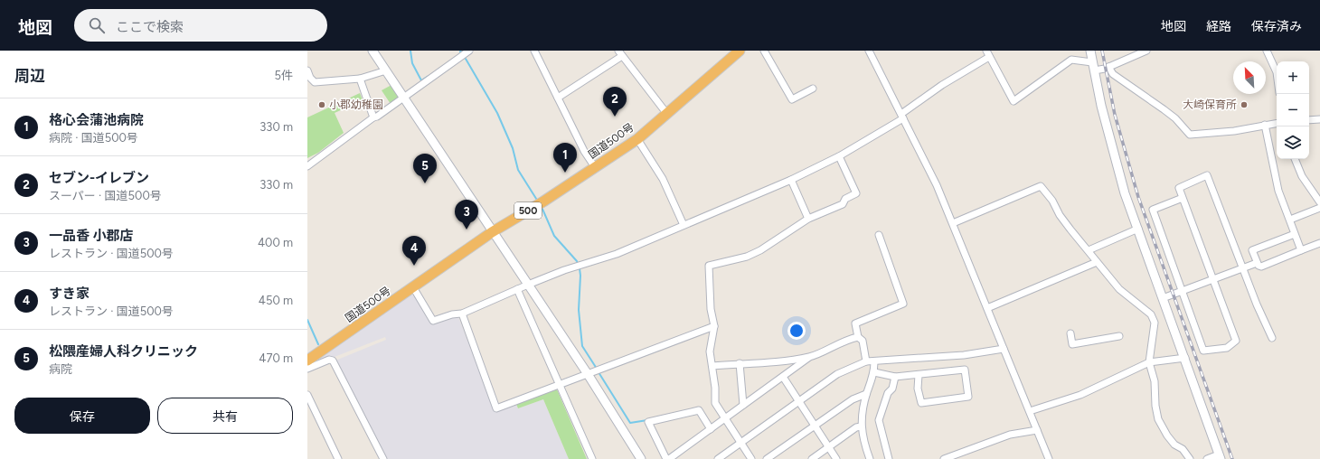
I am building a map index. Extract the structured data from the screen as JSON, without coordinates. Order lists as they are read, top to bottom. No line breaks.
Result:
{"streets":{"highway":["国道500号","500"]},"places":["小郡幼稚園","大崎保育所"],"north":"top left","page":{"header":"地図","search":"ここで検索","nav":["地図","経路","保存済み"],"heading":["周辺","5件"],"map_buttons":["+","−"],"pins":["2","1","5","3","4"],"list":[{"mark":"1","name":"格心会蒲池病院","note":"病院 · 国道500号","value":"330 m"},{"mark":"2","name":"セブン-イレブン","note":"スーパー · 国道500号","value":"330 m"},{"mark":"3","name":"一品香 小郡店","note":"レストラン · 国道500号","value":"400 m"},{"mark":"4","name":"すき家","note":"レストラン · 国道500号","value":"450 m"},{"mark":"5","name":"松隈産婦人科クリニック","note":"病院","value":"470 m"}],"buttons":["保存","共有"]}}
